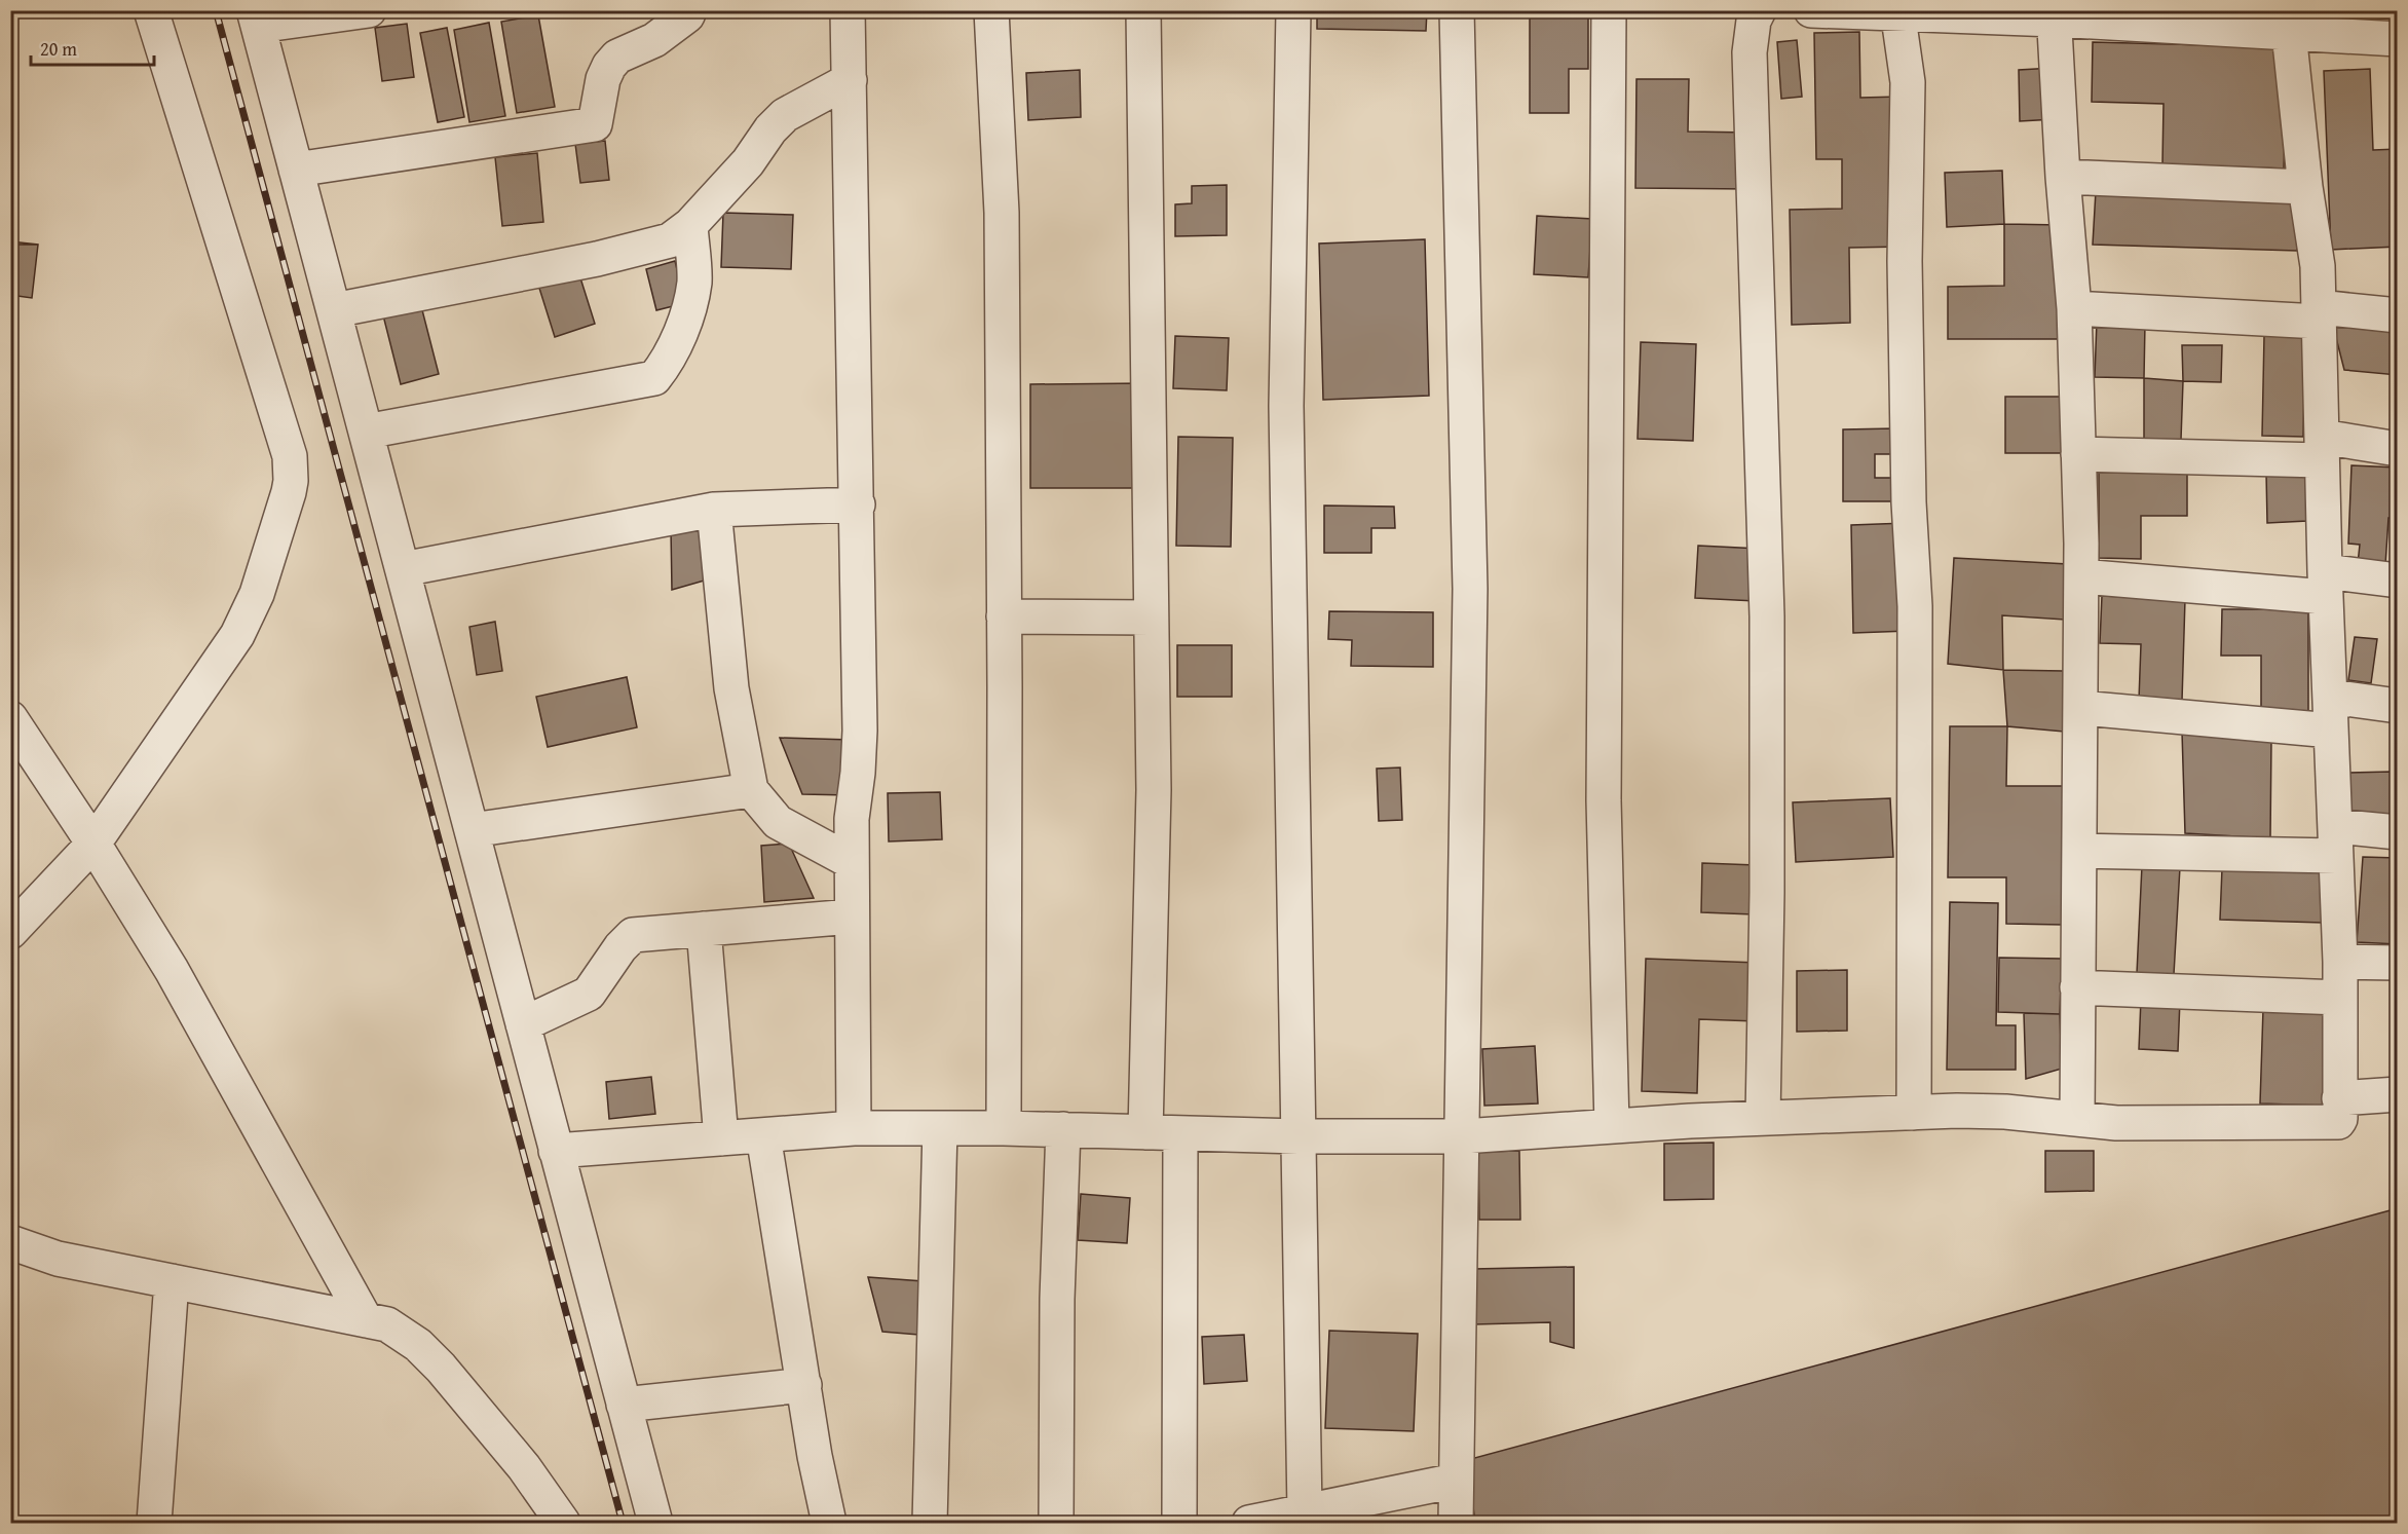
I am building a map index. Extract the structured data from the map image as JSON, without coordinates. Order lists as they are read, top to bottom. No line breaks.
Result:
{"scale_bar":"20 m"}
